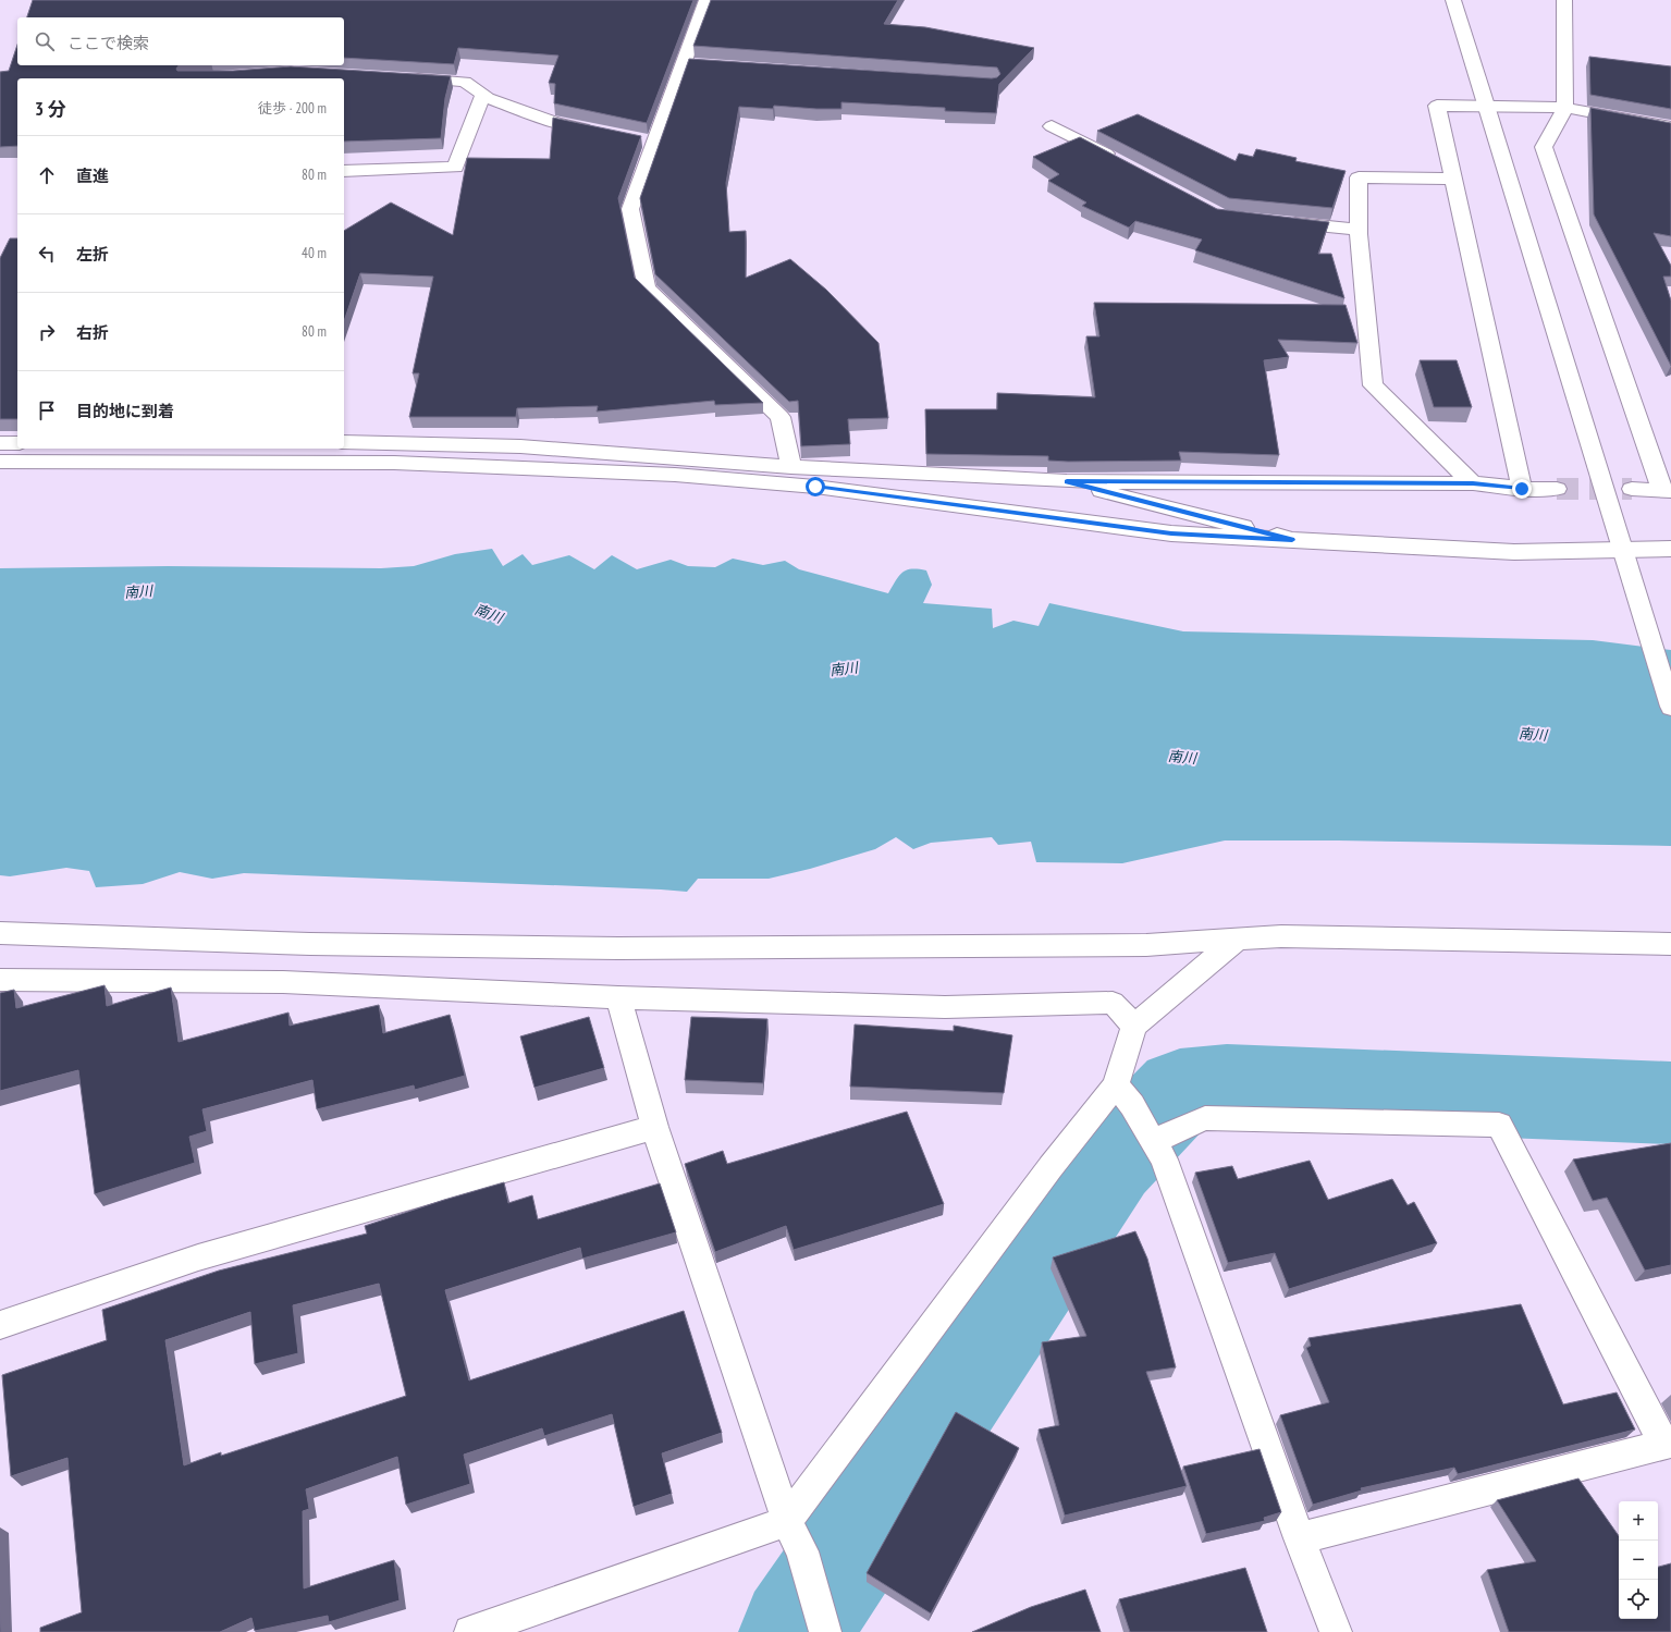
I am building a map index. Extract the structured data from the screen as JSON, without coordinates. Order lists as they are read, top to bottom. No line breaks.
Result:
{"water":["南川"],"page":{"search":"ここで検索","heading":["3 分","徒歩 · 200 m"],"list":[["直進","80 m"],["左折","40 m"],["右折","80 m"],"目的地に到着"],"map_buttons":["+","−"]}}
